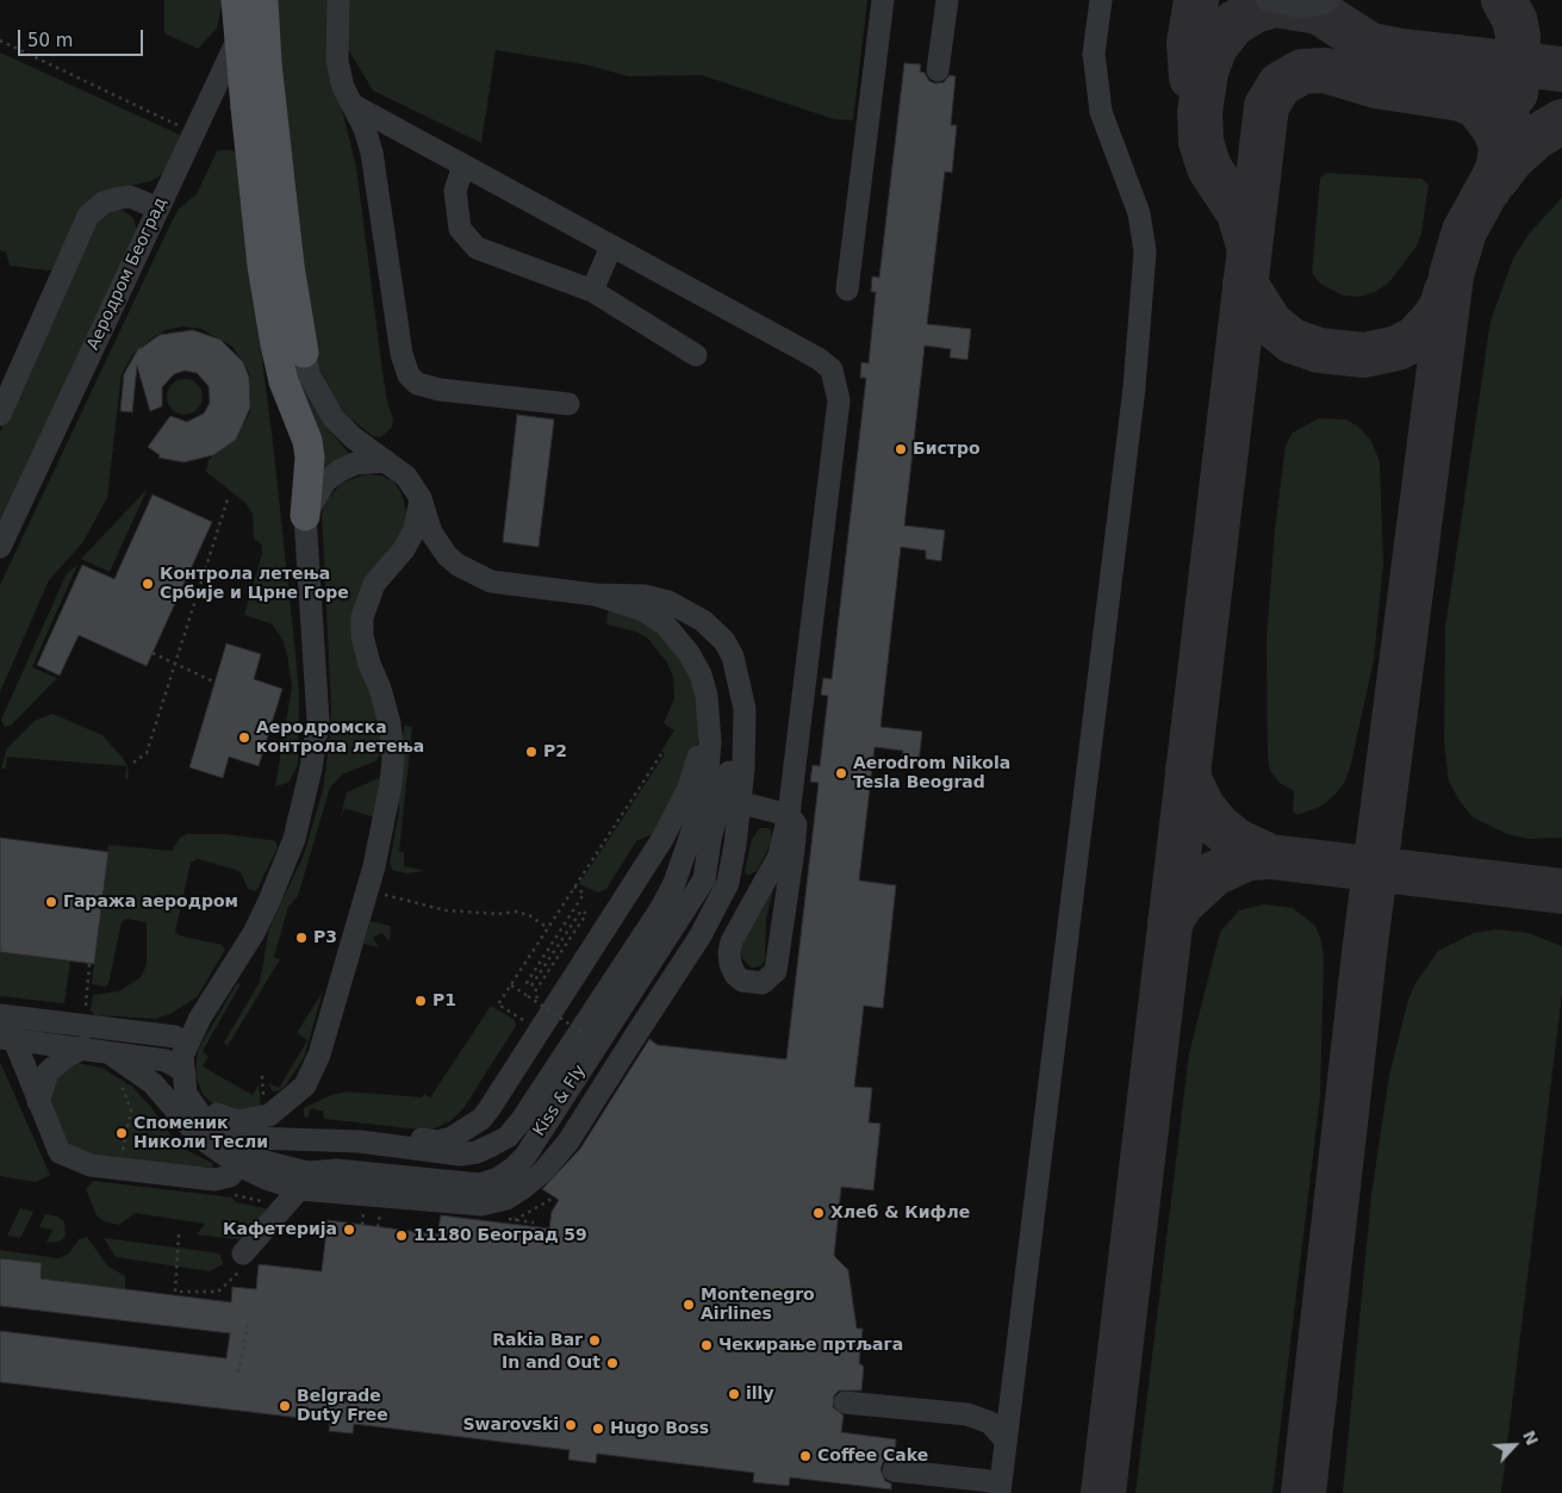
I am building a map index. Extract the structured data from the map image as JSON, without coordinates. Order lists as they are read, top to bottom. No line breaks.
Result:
{"streets":{"street":["Аеродром Београд","Kiss & Fly"]},"places":["Бистро","Контрола летења Србије и Црне Горе","Аеродромска контрола летења","P2","Aerodrom Nikola Tesla Beograd","Гаража аеродром","P3","P1","Споменик Николи Тесли","Хлеб & Кифле","Кафетерија","11180 Београд 59","Montenegro Airlines","Rakia Bar","Чекирање пртљага","In and Out","illy","Belgrade Duty Free","Swarovski","Hugo Boss","Coffee Cake"],"scale_bar":"50 m","north":"top right"}
